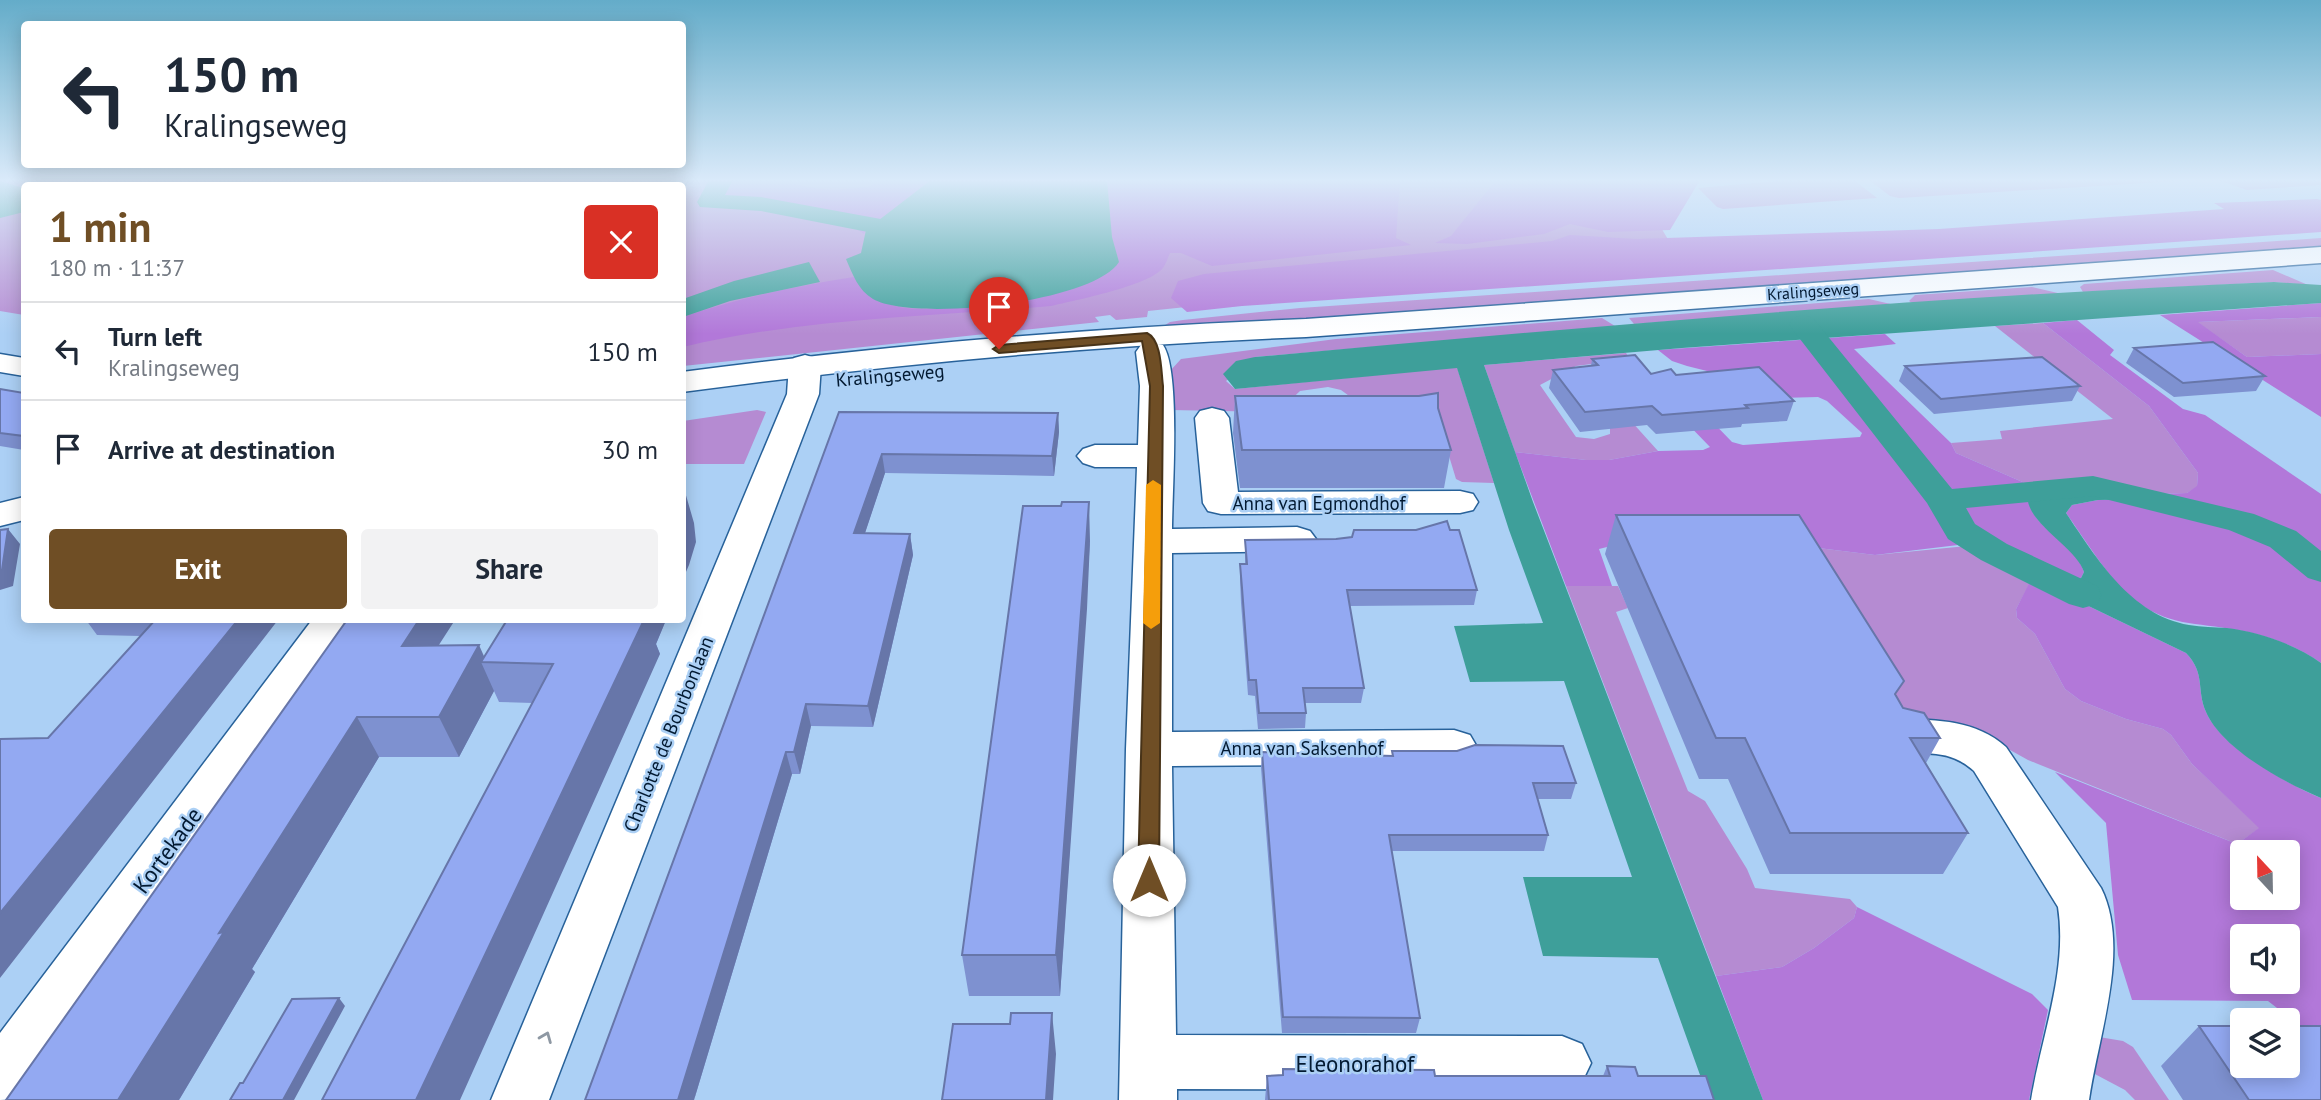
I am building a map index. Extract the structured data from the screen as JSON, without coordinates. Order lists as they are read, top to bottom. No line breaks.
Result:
{"streets":{"street":["Kralingseweg","Anna van Egmondhof","Charlotte de Bourbonlaan","Anna van Saksenhof","Kortekade","Eleonorahof"]},"crossings":[["Kralingseweg","Charlotte de Bourbonlaan"]],"one_way":["Charlotte de Bourbonlaan"],"north":"top","page":{"turn":["150 m","Kralingseweg"],"heading":["1 min","180 m · 11:37"],"list":[{"name":"Turn left","note":"Kralingseweg","value":"150 m"},{"name":"Arrive at destination","value":"30 m"}],"buttons":["Exit","Share"]}}
